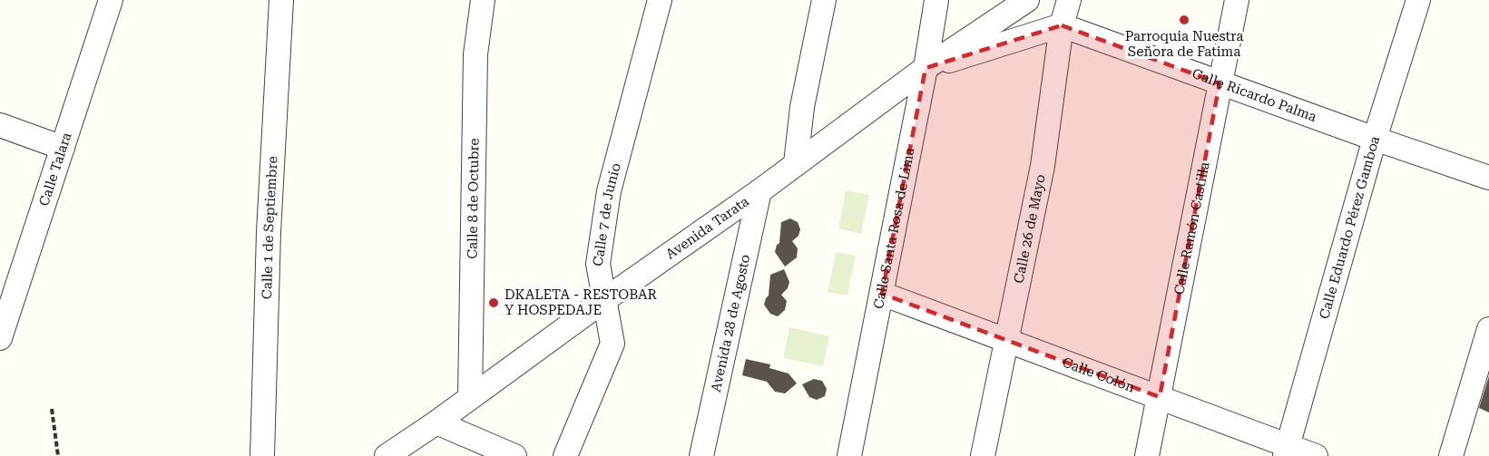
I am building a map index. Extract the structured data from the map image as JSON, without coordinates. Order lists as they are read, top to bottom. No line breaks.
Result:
{"streets":{"street":["Calle Ricardo Palma","Calle Talara","Calle 8 de Octubre","Calle 7 de Junio","Calle 1 de Septiembre","Calle Ramón Castilla","Calle Eduardo Pérez Gamboa","Avenida Tarata","Calle Santa Rosa de Lima","Calle 26 de Mayo","Avenida 28 de Agosto","Calle Colón"]},"crossings":[["Calle Ricardo Palma","Calle Ramón Castilla"],["Calle Ricardo Palma","Calle Eduardo Pérez Gamboa"],["Calle Ricardo Palma","Calle 26 de Mayo"],["Calle 8 de Octubre","Avenida Tarata"],["Calle 7 de Junio","Avenida Tarata"],["Calle Ramón Castilla","Calle Colón"],["Calle Eduardo Pérez Gamboa","Calle Colón"],["Avenida Tarata","Calle Santa Rosa de Lima"],["Avenida Tarata","Avenida 28 de Agosto"],["Calle Santa Rosa de Lima","Calle Colón"],["Calle 26 de Mayo","Calle Colón"]],"places":["Parroquia Nuestra Señora de Fatima","DKALETA - RESTOBAR Y HOSPEDAJE"]}
